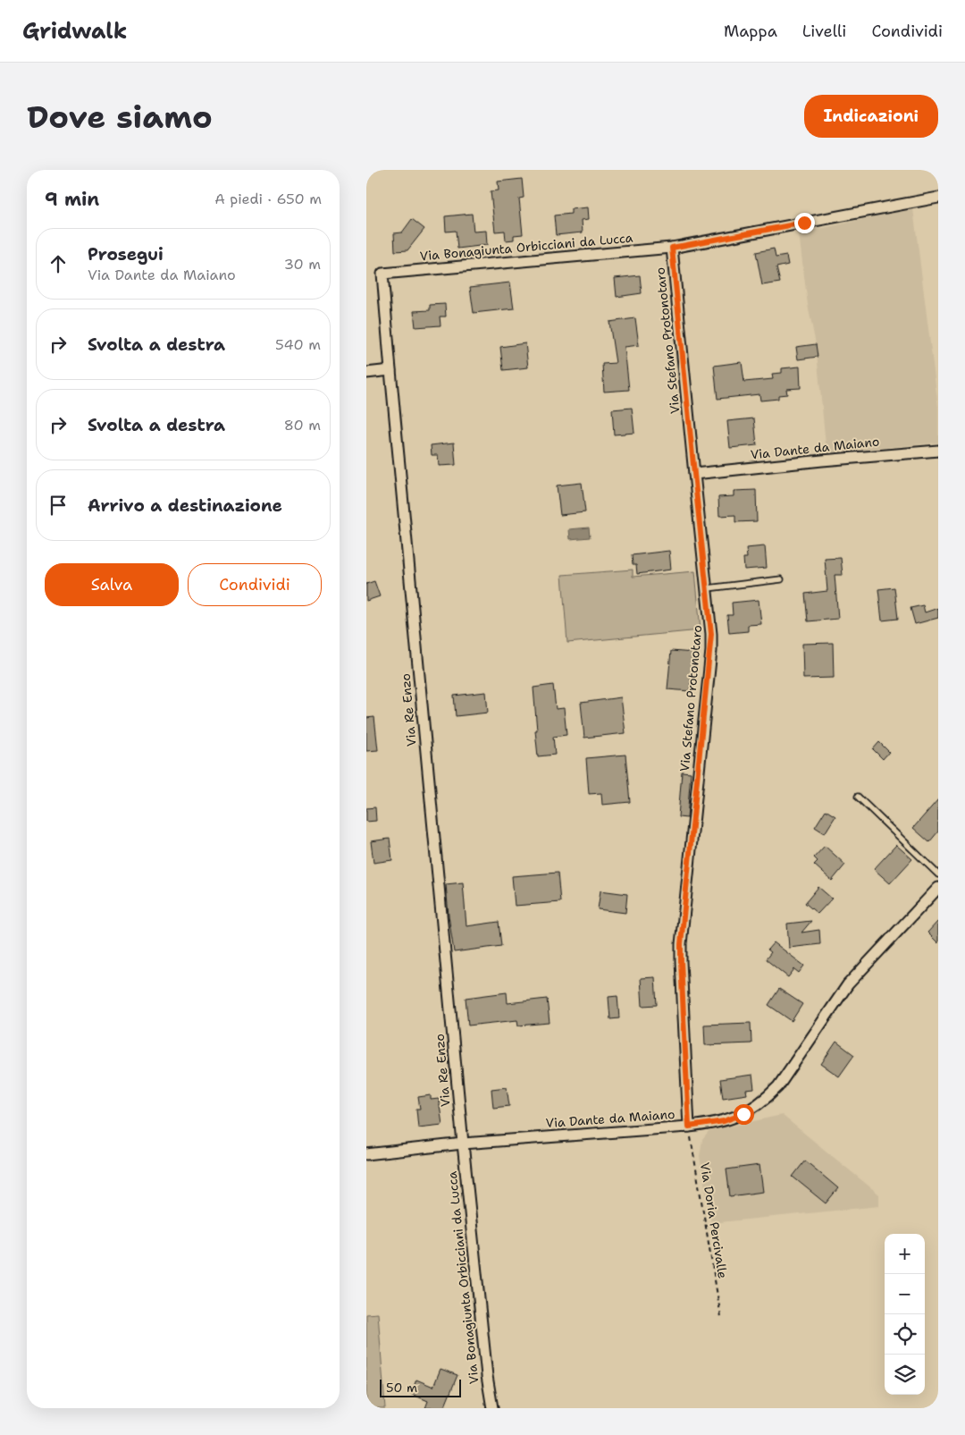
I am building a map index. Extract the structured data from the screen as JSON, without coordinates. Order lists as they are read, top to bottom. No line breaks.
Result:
{"streets":{"street":["Via Bonagiunta Orbicciani da Lucca","Via Stefano Protonotaro","Via Dante da Maiano","Via Re Enzo"],"path":["Via Doria Percivalle"]},"crossings":[["Via Bonagiunta Orbicciani da Lucca","Via Stefano Protonotaro"],["Via Bonagiunta Orbicciani da Lucca","Via Dante da Maiano"],["Via Bonagiunta Orbicciani da Lucca","Via Re Enzo"],["Via Stefano Protonotaro","Via Dante da Maiano"],["Via Stefano Protonotaro","Via Doria Percivalle"],["Via Dante da Maiano","Via Re Enzo"],["Via Dante da Maiano","Via Doria Percivalle"]],"scale_bar":"50 m","page":{"header":"Gridwalk","nav":["Mappa","Livelli","Condividi"],"buttons":["Indicazioni",["Salva","Condividi"]],"title":"Dove siamo","heading":["9 min","A piedi · 650 m"],"list":[["Prosegui","Via Dante da Maiano","30 m"],["Svolta a destra","540 m"],["Svolta a destra","80 m"],"Arrivo a destinazione"],"map_buttons":["+","−"],"scale":"50 m"}}
